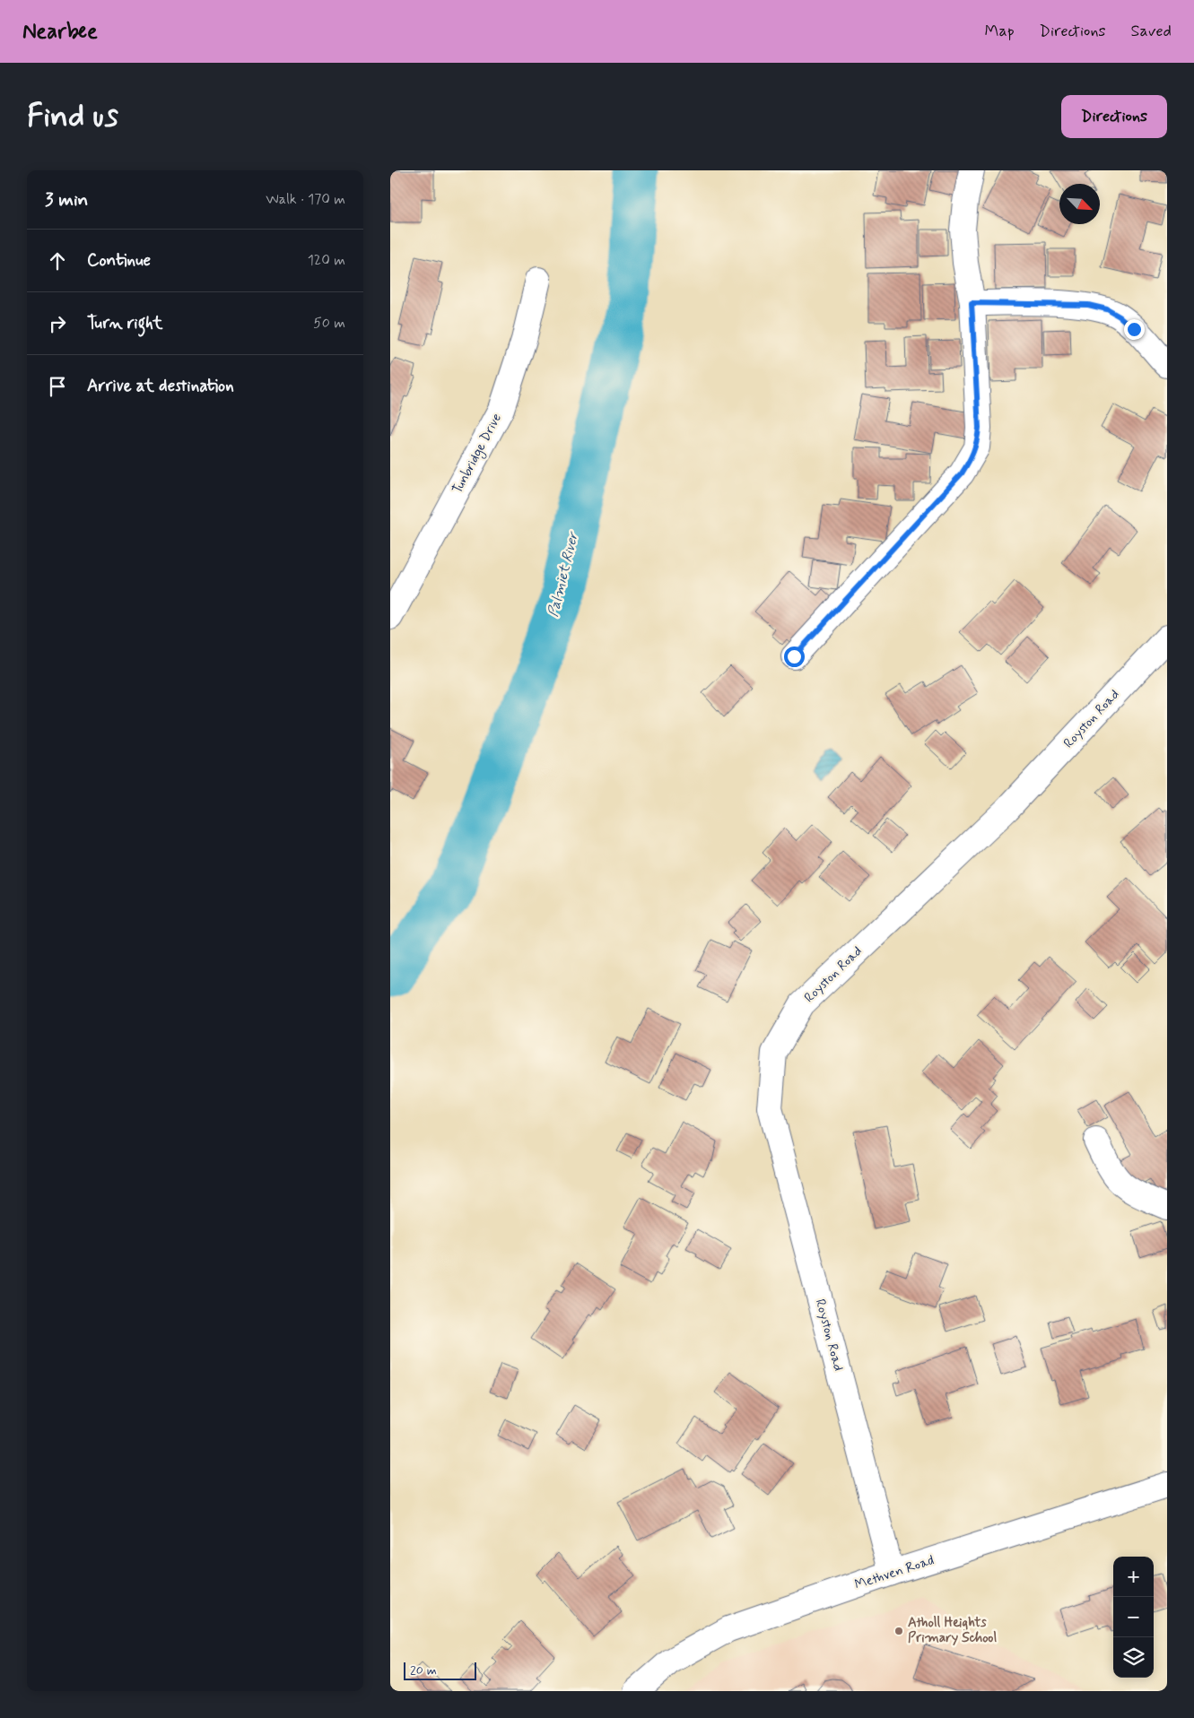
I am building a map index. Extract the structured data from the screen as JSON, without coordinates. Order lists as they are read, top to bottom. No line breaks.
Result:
{"streets":{"street":["Tunbridge Drive","Royston Road","Methven Road"]},"crossings":[["Royston Road","Methven Road"]],"water":["Palmiet River"],"places":["Atholl Heights Primary School"],"scale_bar":"20 m","north":"bottom right","page":{"header":"Nearbee","nav":["Map","Directions","Saved"],"buttons":"Directions","title":"Find us","heading":["3 min","Walk · 170 m"],"list":[["Continue","120 m"],["Turn right","50 m"],"Arrive at destination"],"map_buttons":["+","−"],"scale":"20 m"}}
